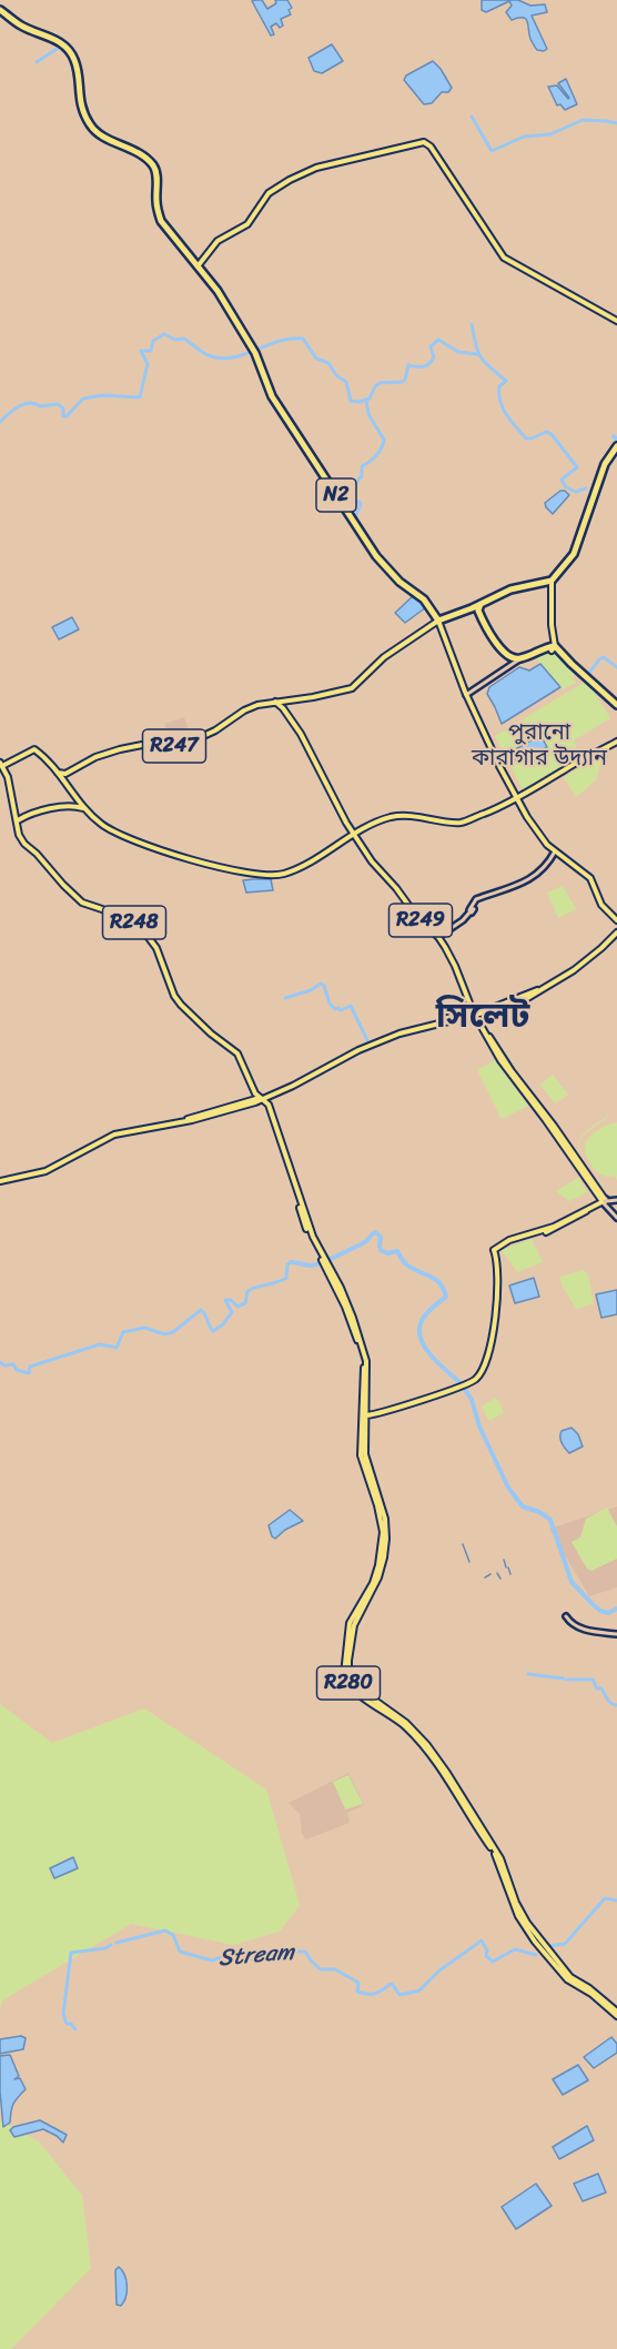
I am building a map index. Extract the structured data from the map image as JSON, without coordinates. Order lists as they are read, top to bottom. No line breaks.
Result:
{"streets":{"highway":["N2"],"main road":["R247","R249","R248","R280"]},"crossings":[["R247","R249"],["R248","R280"]],"districts":["সিলেট"],"water":["Stream"],"parks":["পুরানো কারাগার উদ্যান"]}
